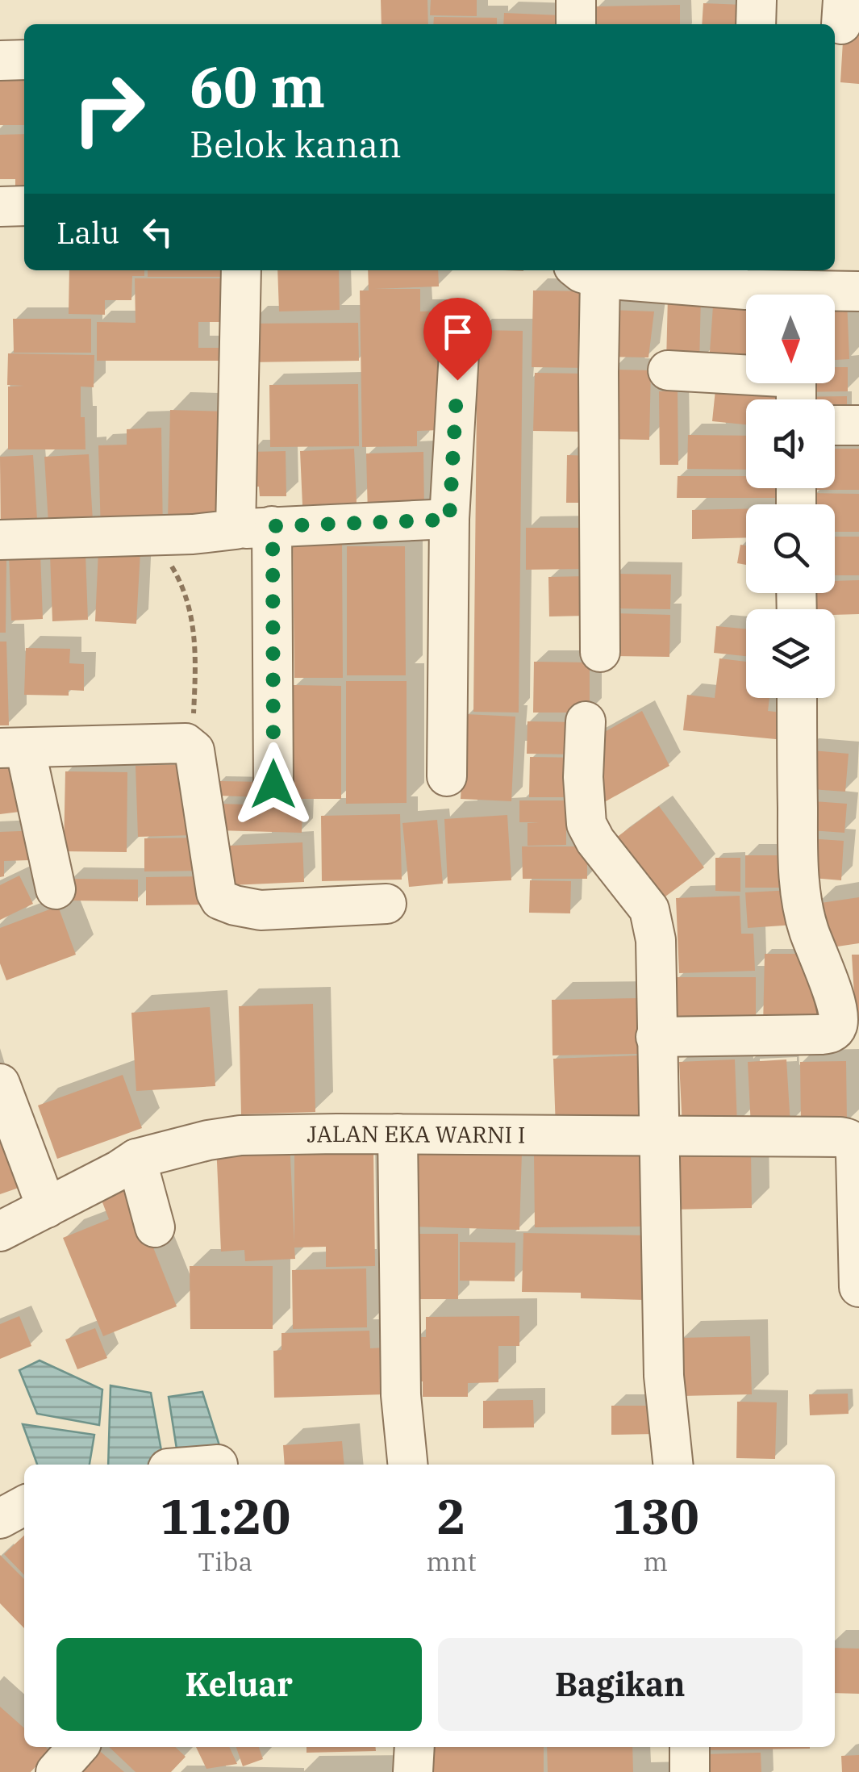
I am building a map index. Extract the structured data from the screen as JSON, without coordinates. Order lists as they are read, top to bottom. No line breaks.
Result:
{"streets":{"street":["JALAN EKA WARNI I"]},"north":"bottom","page":{"turn":["60 m","Belok kanan"],"then":"Lalu","eta":["11:20","Tiba","2","mnt","130","m"],"buttons":["Keluar","Bagikan"]}}
